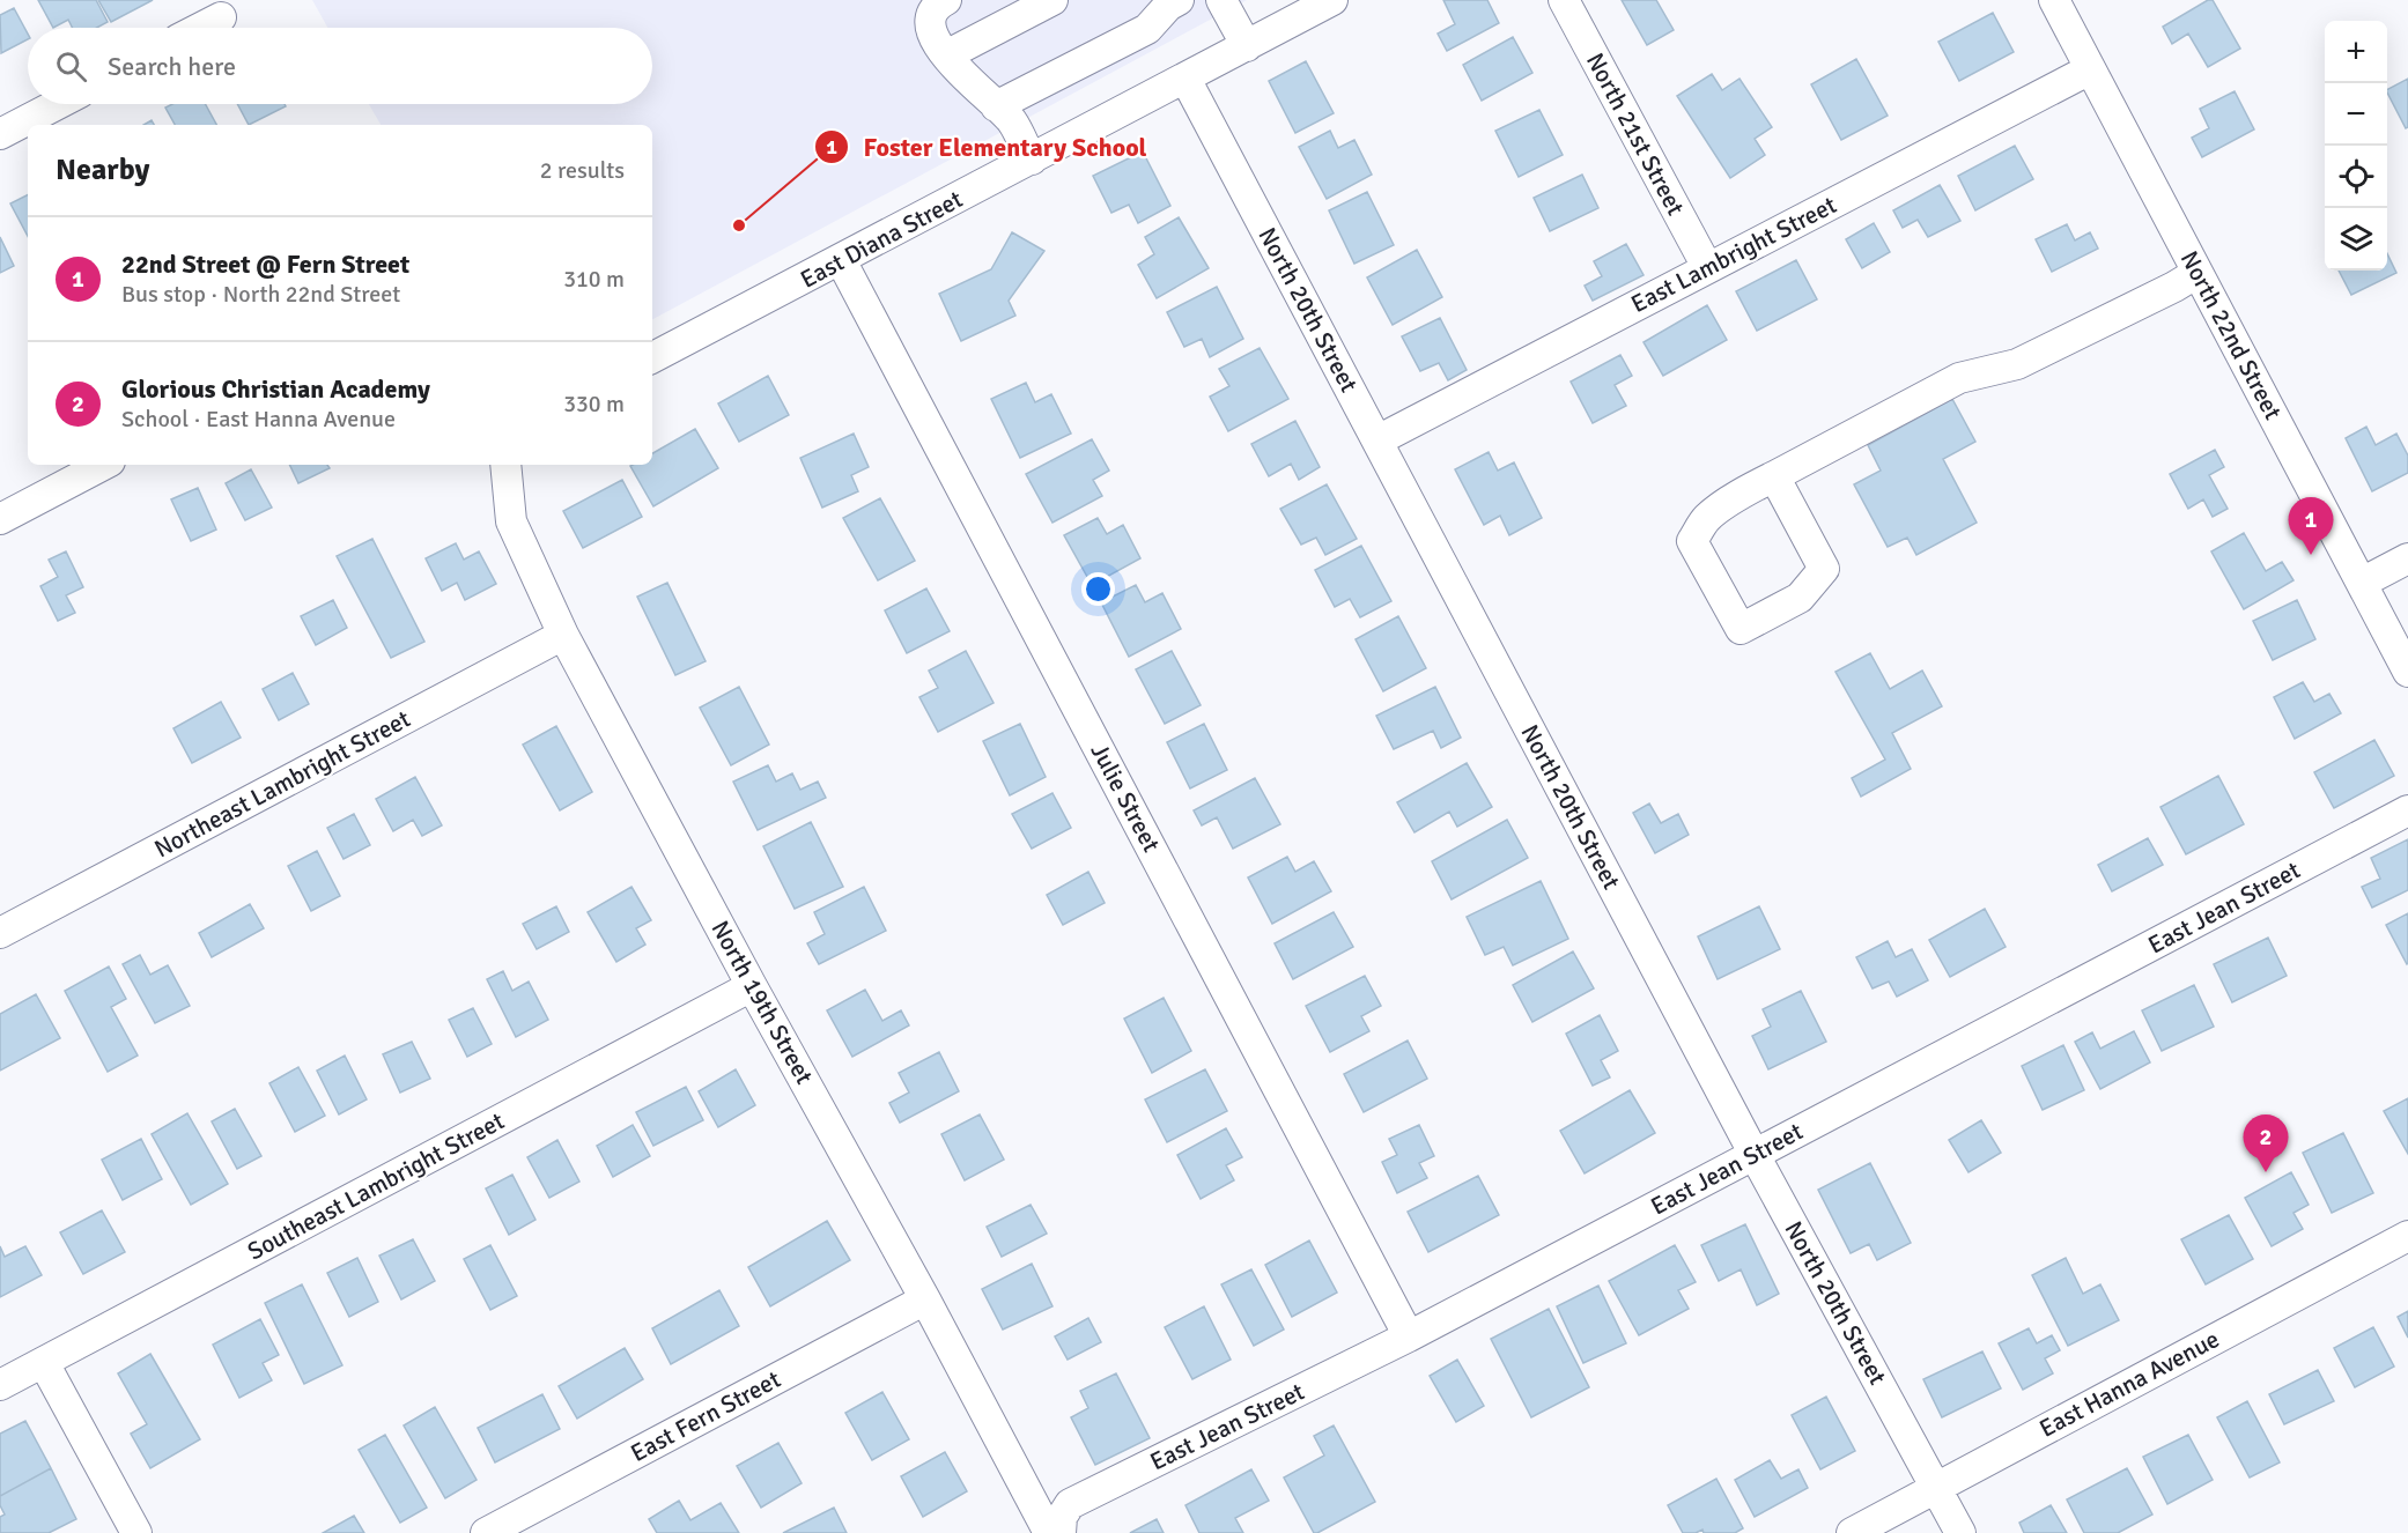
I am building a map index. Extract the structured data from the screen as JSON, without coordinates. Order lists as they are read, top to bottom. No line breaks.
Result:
{"streets":{"street":["North 21st Street","East Diana Street","East Lambright Street","North 20th Street","North 22nd Street","Northeast Lambright Street","Julie Street","East Jean Street","North 19th Street","Southeast Lambright Street","East Hanna Avenue","East Fern Street"]},"crossings":[["North 21st Street","East Lambright Street"],["East Diana Street","North 20th Street"],["East Diana Street","Julie Street"],["East Lambright Street","North 20th Street"],["East Lambright Street","North 22nd Street"],["North 20th Street","East Jean Street"],["North 20th Street","East Hanna Avenue"],["Northeast Lambright Street","North 19th Street"],["Julie Street","East Jean Street"],["North 19th Street","Southeast Lambright Street"],["North 19th Street","East Fern Street"]],"places":["Foster Elementary School"],"page":{"map_buttons":["+","−"],"search":"Search here","heading":["Nearby","2 results"],"list":[{"mark":"1","name":"22nd Street @ Fern Street","note":"Bus stop · North 22nd Street","value":"310 m"},{"mark":"2","name":"Glorious Christian Academy","note":"School · East Hanna Avenue","value":"330 m"}],"pins":["1","2"]}}
